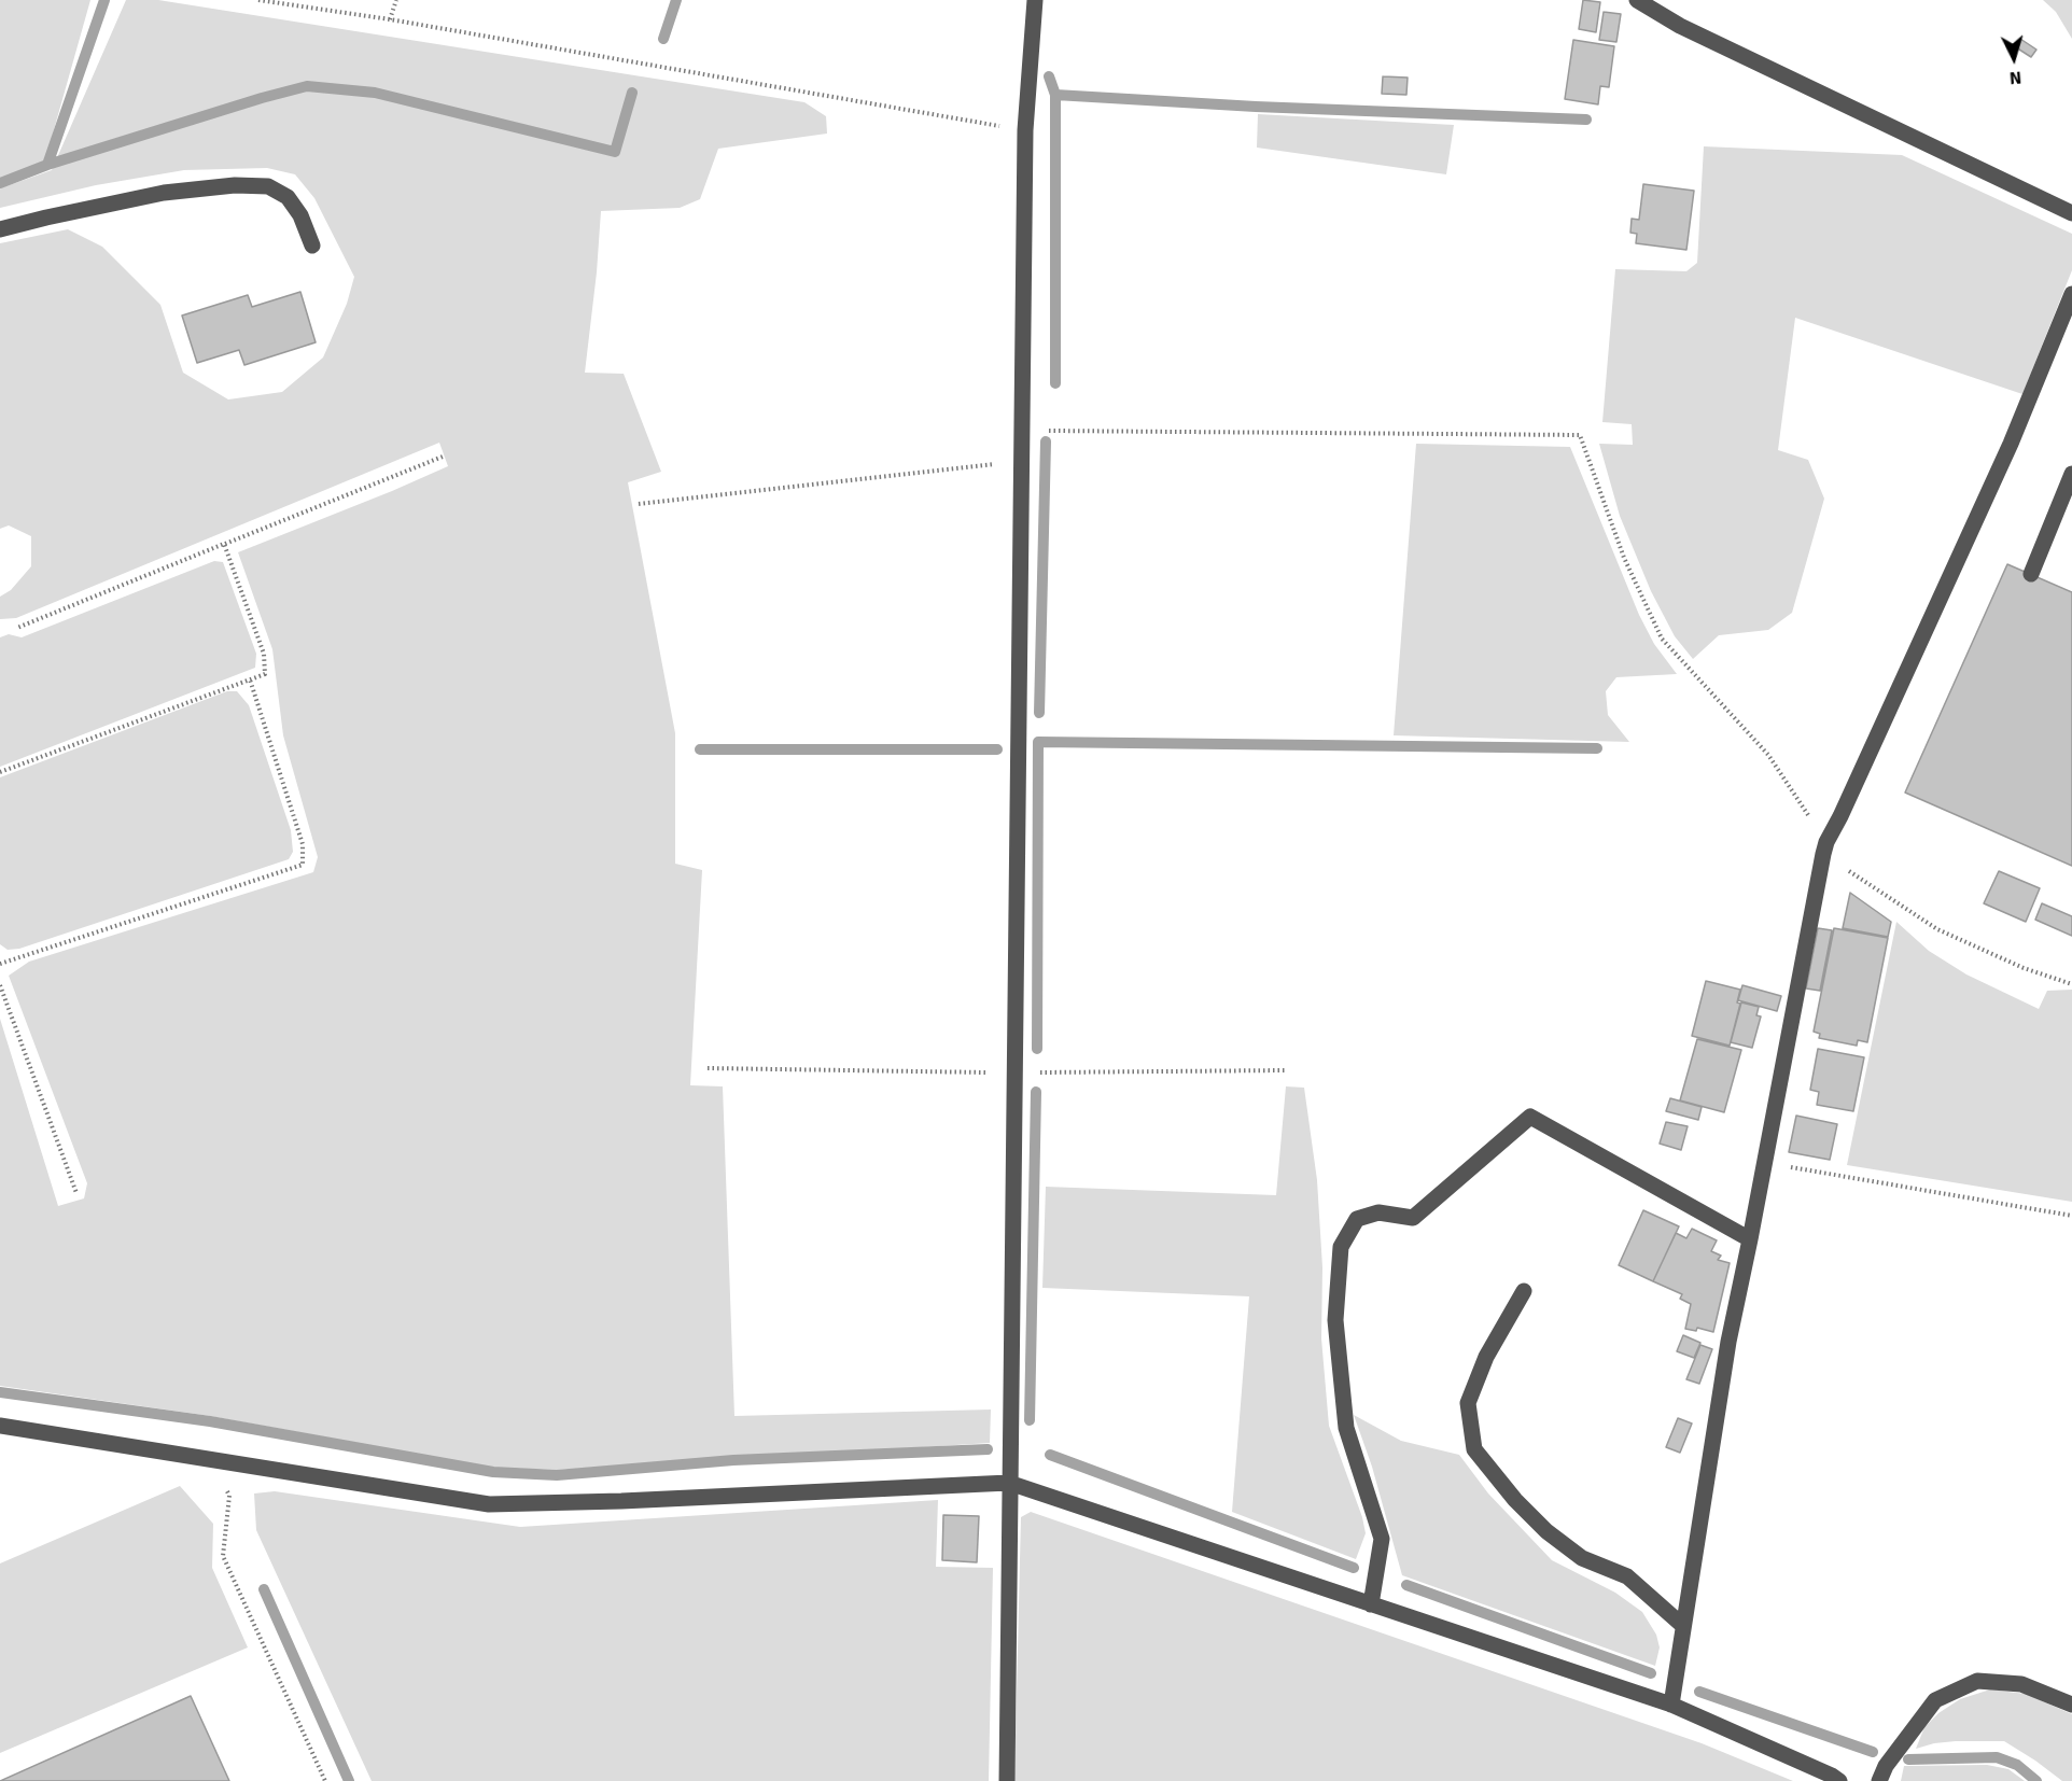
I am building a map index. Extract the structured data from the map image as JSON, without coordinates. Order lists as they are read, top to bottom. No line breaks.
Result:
{"north":"bottom"}
